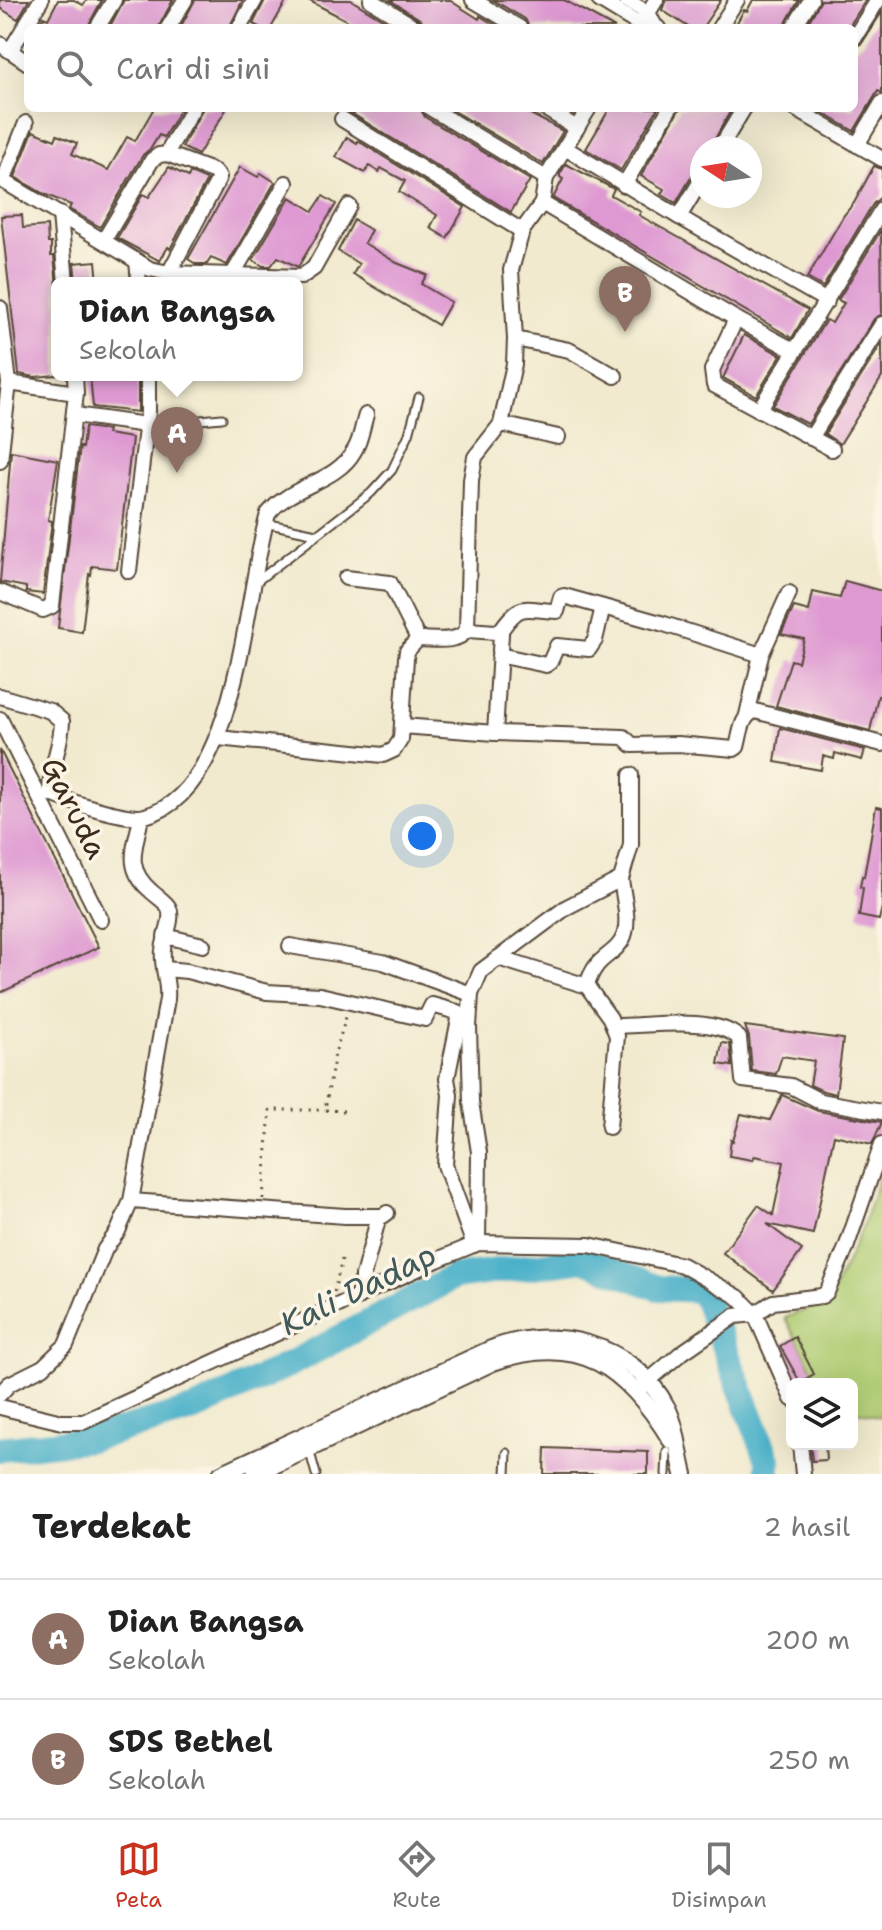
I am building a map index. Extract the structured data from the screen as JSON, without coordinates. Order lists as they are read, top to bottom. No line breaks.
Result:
{"streets":{"street":["Garuda"]},"water":["Kali Dadap"],"north":"left","page":{"search":"Cari di sini","pins":["B","A"],"popup":["Dian Bangsa","Sekolah"],"heading":["Terdekat","2 hasil"],"list":[{"mark":"A","name":"Dian Bangsa","note":"Sekolah","value":"200 m"},{"mark":"B","name":"SDS Bethel","note":"Sekolah","value":"250 m"}],"nav":["Peta","Rute","Disimpan"]}}
